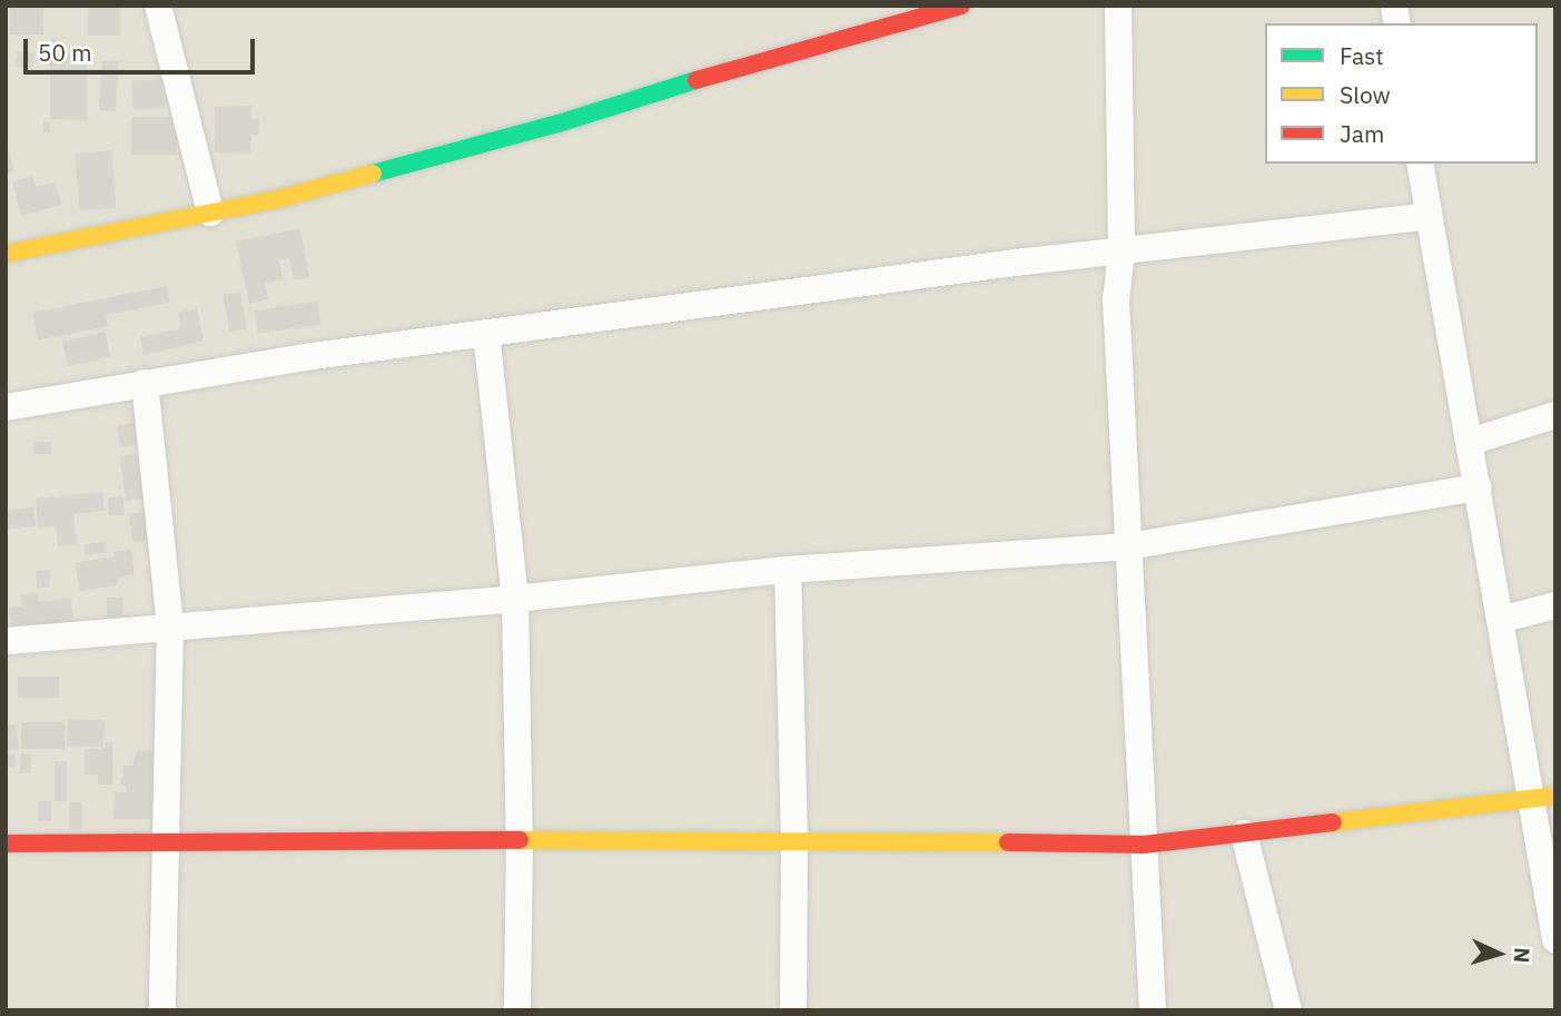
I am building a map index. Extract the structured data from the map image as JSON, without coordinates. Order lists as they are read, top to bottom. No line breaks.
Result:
{"legend":["Fast","Slow","Jam"],"scale_bar":"50 m","north":"right"}
